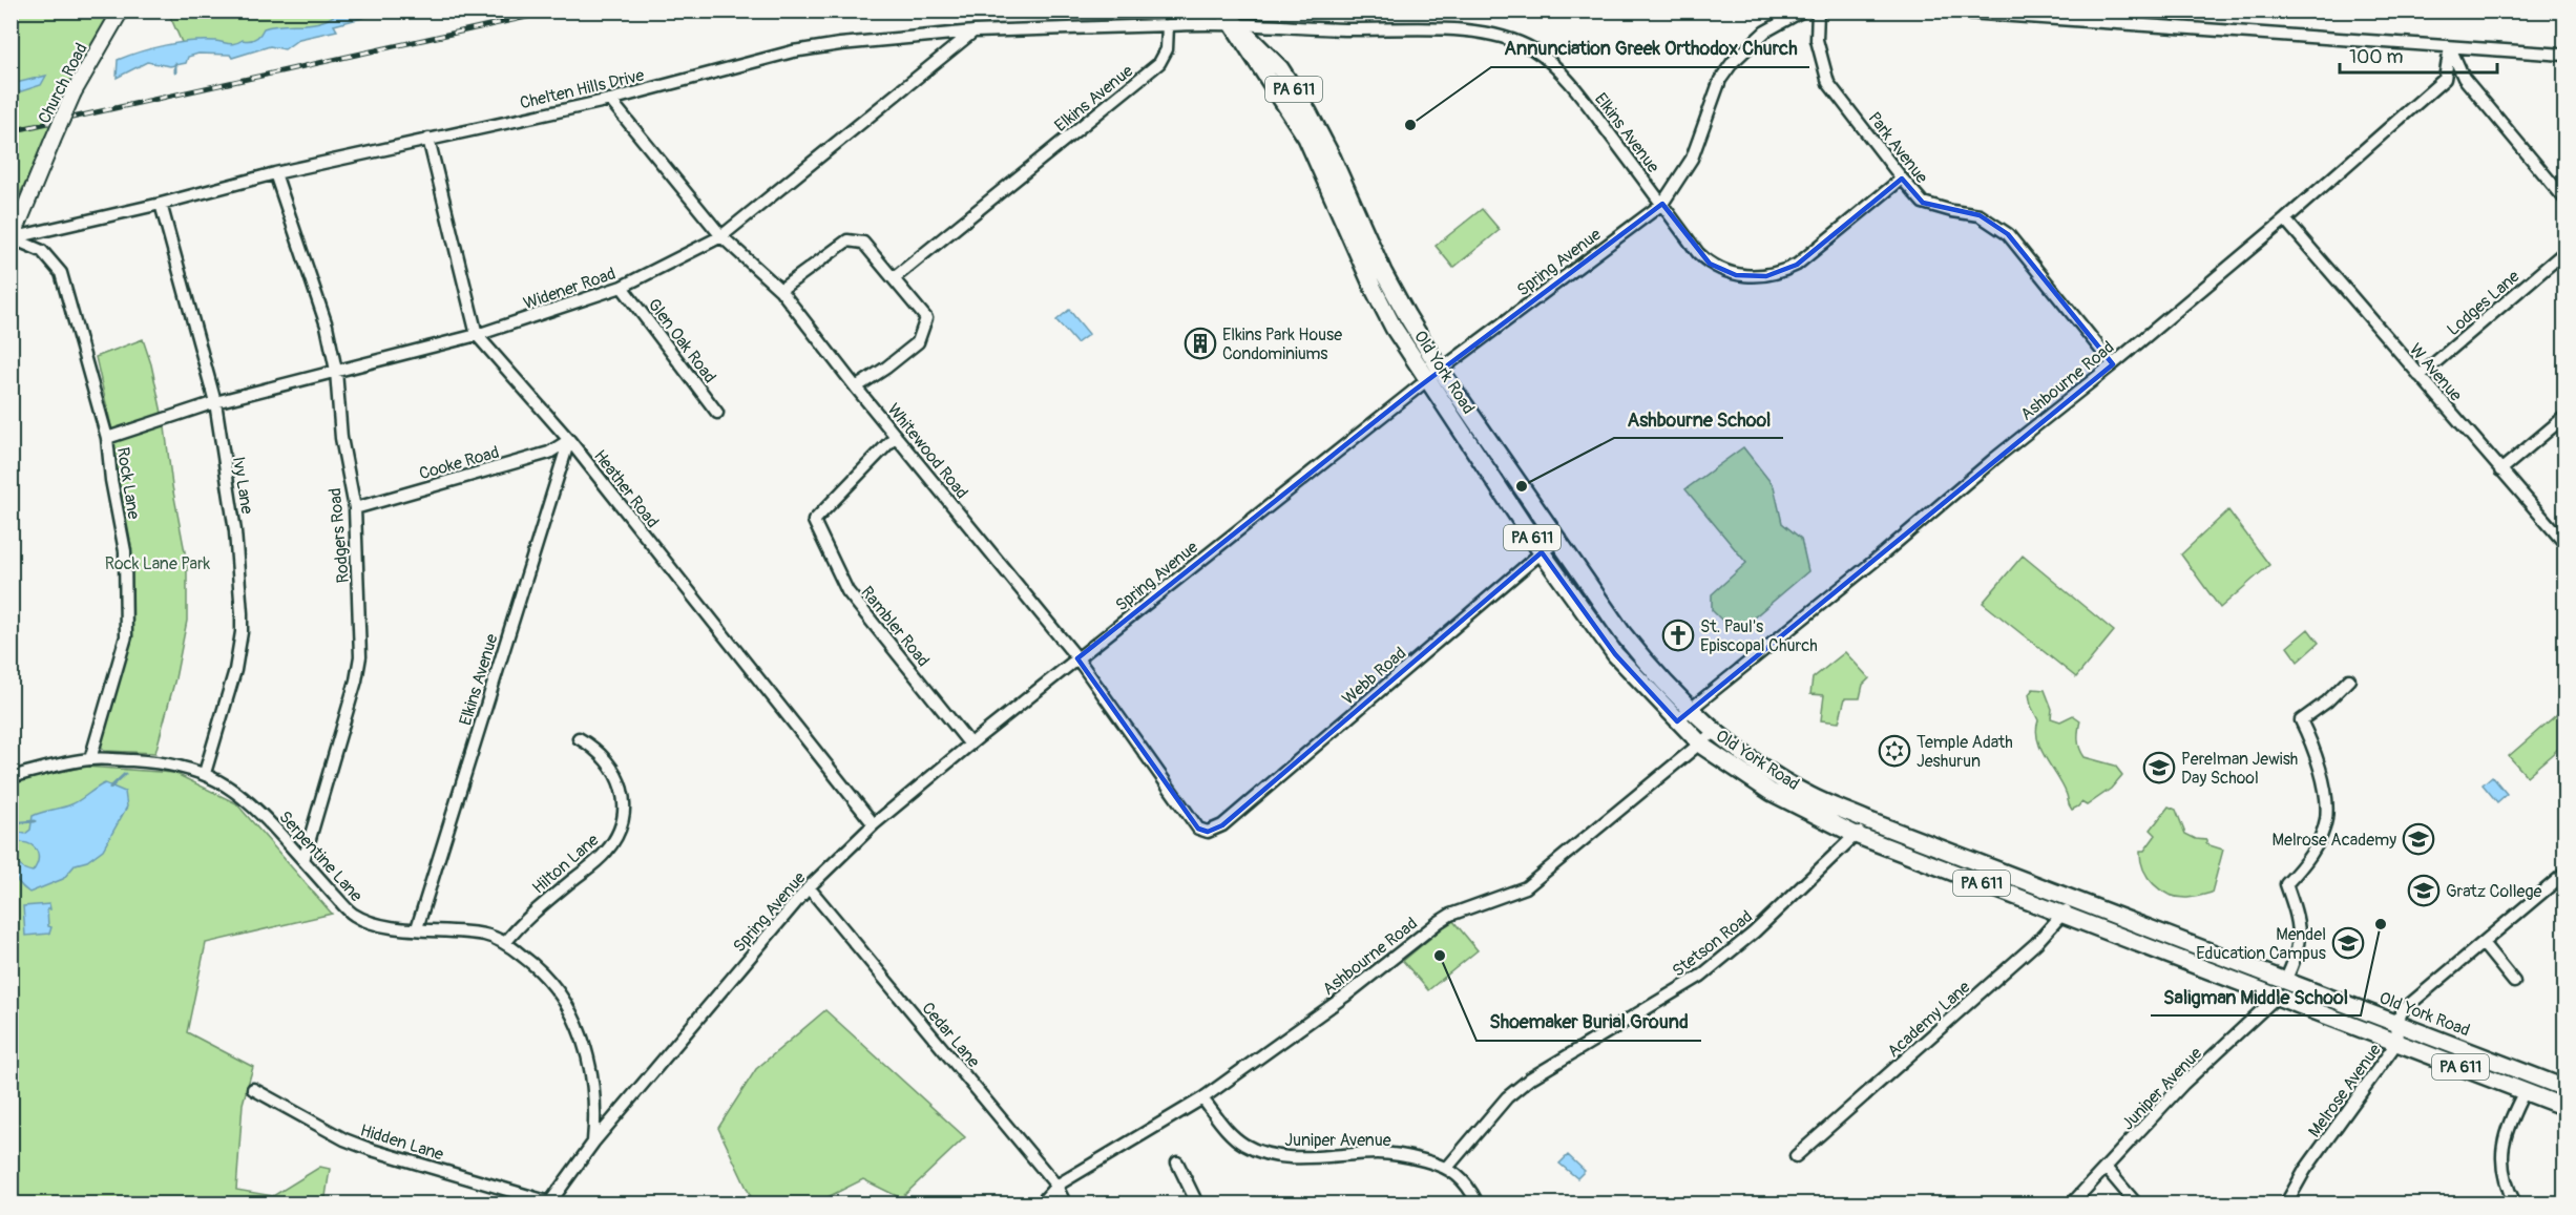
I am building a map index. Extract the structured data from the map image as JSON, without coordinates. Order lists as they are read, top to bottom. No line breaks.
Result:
{"streets":{"highway":["PA 611","Old York Road"],"main road":["Church Road"],"street":["Chelten Hills Drive","Elkins Avenue","Park Avenue","Spring Avenue","Widener Road","Lodges Lane","Glen Oak Road","W Avenue","Ashbourne Road","Whitewood Road","Cooke Road","Rock Lane","Ivy Lane","Heather Road","Rodgers Road","Rambler Road","Webb Road","Serpentine Lane","Hilton Lane","Stetson Road","Academy Lane","Cedar Lane","Juniper Avenue","Melrose Avenue","Hidden Lane"]},"crossings":[["Church Road","Chelten Hills Drive"],["Church Road","Rock Lane"],["Chelten Hills Drive","Elkins Avenue"],["Chelten Hills Drive","Widener Road"],["Chelten Hills Drive","Whitewood Road"],["Chelten Hills Drive","Rock Lane"],["Chelten Hills Drive","Ivy Lane"],["Chelten Hills Drive","Heather Road"],["Chelten Hills Drive","Rodgers Road"],["Elkins Avenue","Park Avenue"],["Elkins Avenue","Spring Avenue"],["Elkins Avenue","Old York Road"],["Elkins Avenue","Cooke Road"],["Elkins Avenue","Heather Road"],["Elkins Avenue","Serpentine Lane"],["Park Avenue","Ashbourne Road"],["Spring Avenue","Old York Road"],["Spring Avenue","Whitewood Road"],["Spring Avenue","Heather Road"],["Spring Avenue","Rambler Road"],["Spring Avenue","Serpentine Lane"],["Spring Avenue","Cedar Lane"],["Spring Avenue","Hidden Lane"],["Widener Road","Glen Oak Road"],["Widener Road","Whitewood Road"],["Widener Road","Rock Lane"],["Widener Road","Ivy Lane"],["Widener Road","Heather Road"],["Widener Road","Rodgers Road"],["Lodges Lane","W Avenue"],["Old York Road","Ashbourne Road"],["Old York Road","Webb Road"],["Old York Road","Stetson Road"],["Old York Road","Academy Lane"],["Old York Road","Juniper Avenue"],["Old York Road","Melrose Avenue"],["W Avenue","Ashbourne Road"],["Ashbourne Road","Cedar Lane"],["Ashbourne Road","Juniper Avenue"],["Whitewood Road","Rambler Road"],["Whitewood Road","Webb Road"],["Cooke Road","Heather Road"],["Cooke Road","Rodgers Road"],["Rock Lane","Serpentine Lane"],["Ivy Lane","Serpentine Lane"],["Rodgers Road","Serpentine Lane"],["Serpentine Lane","Hilton Lane"],["Stetson Road","Juniper Avenue"]],"parks":["Rock Lane Park"],"places":{"other":["Annunciation Greek Orthodox Church","Ashbourne School","Saligman Middle School","Shoemaker Burial Ground"],"building":["Elkins Park House Condominiums"],"church":["St. Paul's Episcopal Church"],"synagogue":["Temple Adath Jeshurun"],"school or university":["Perelman Jewish Day School","Melrose Academy","Gratz College","Mendel Education Campus"]},"scale_bar":"100 m"}
